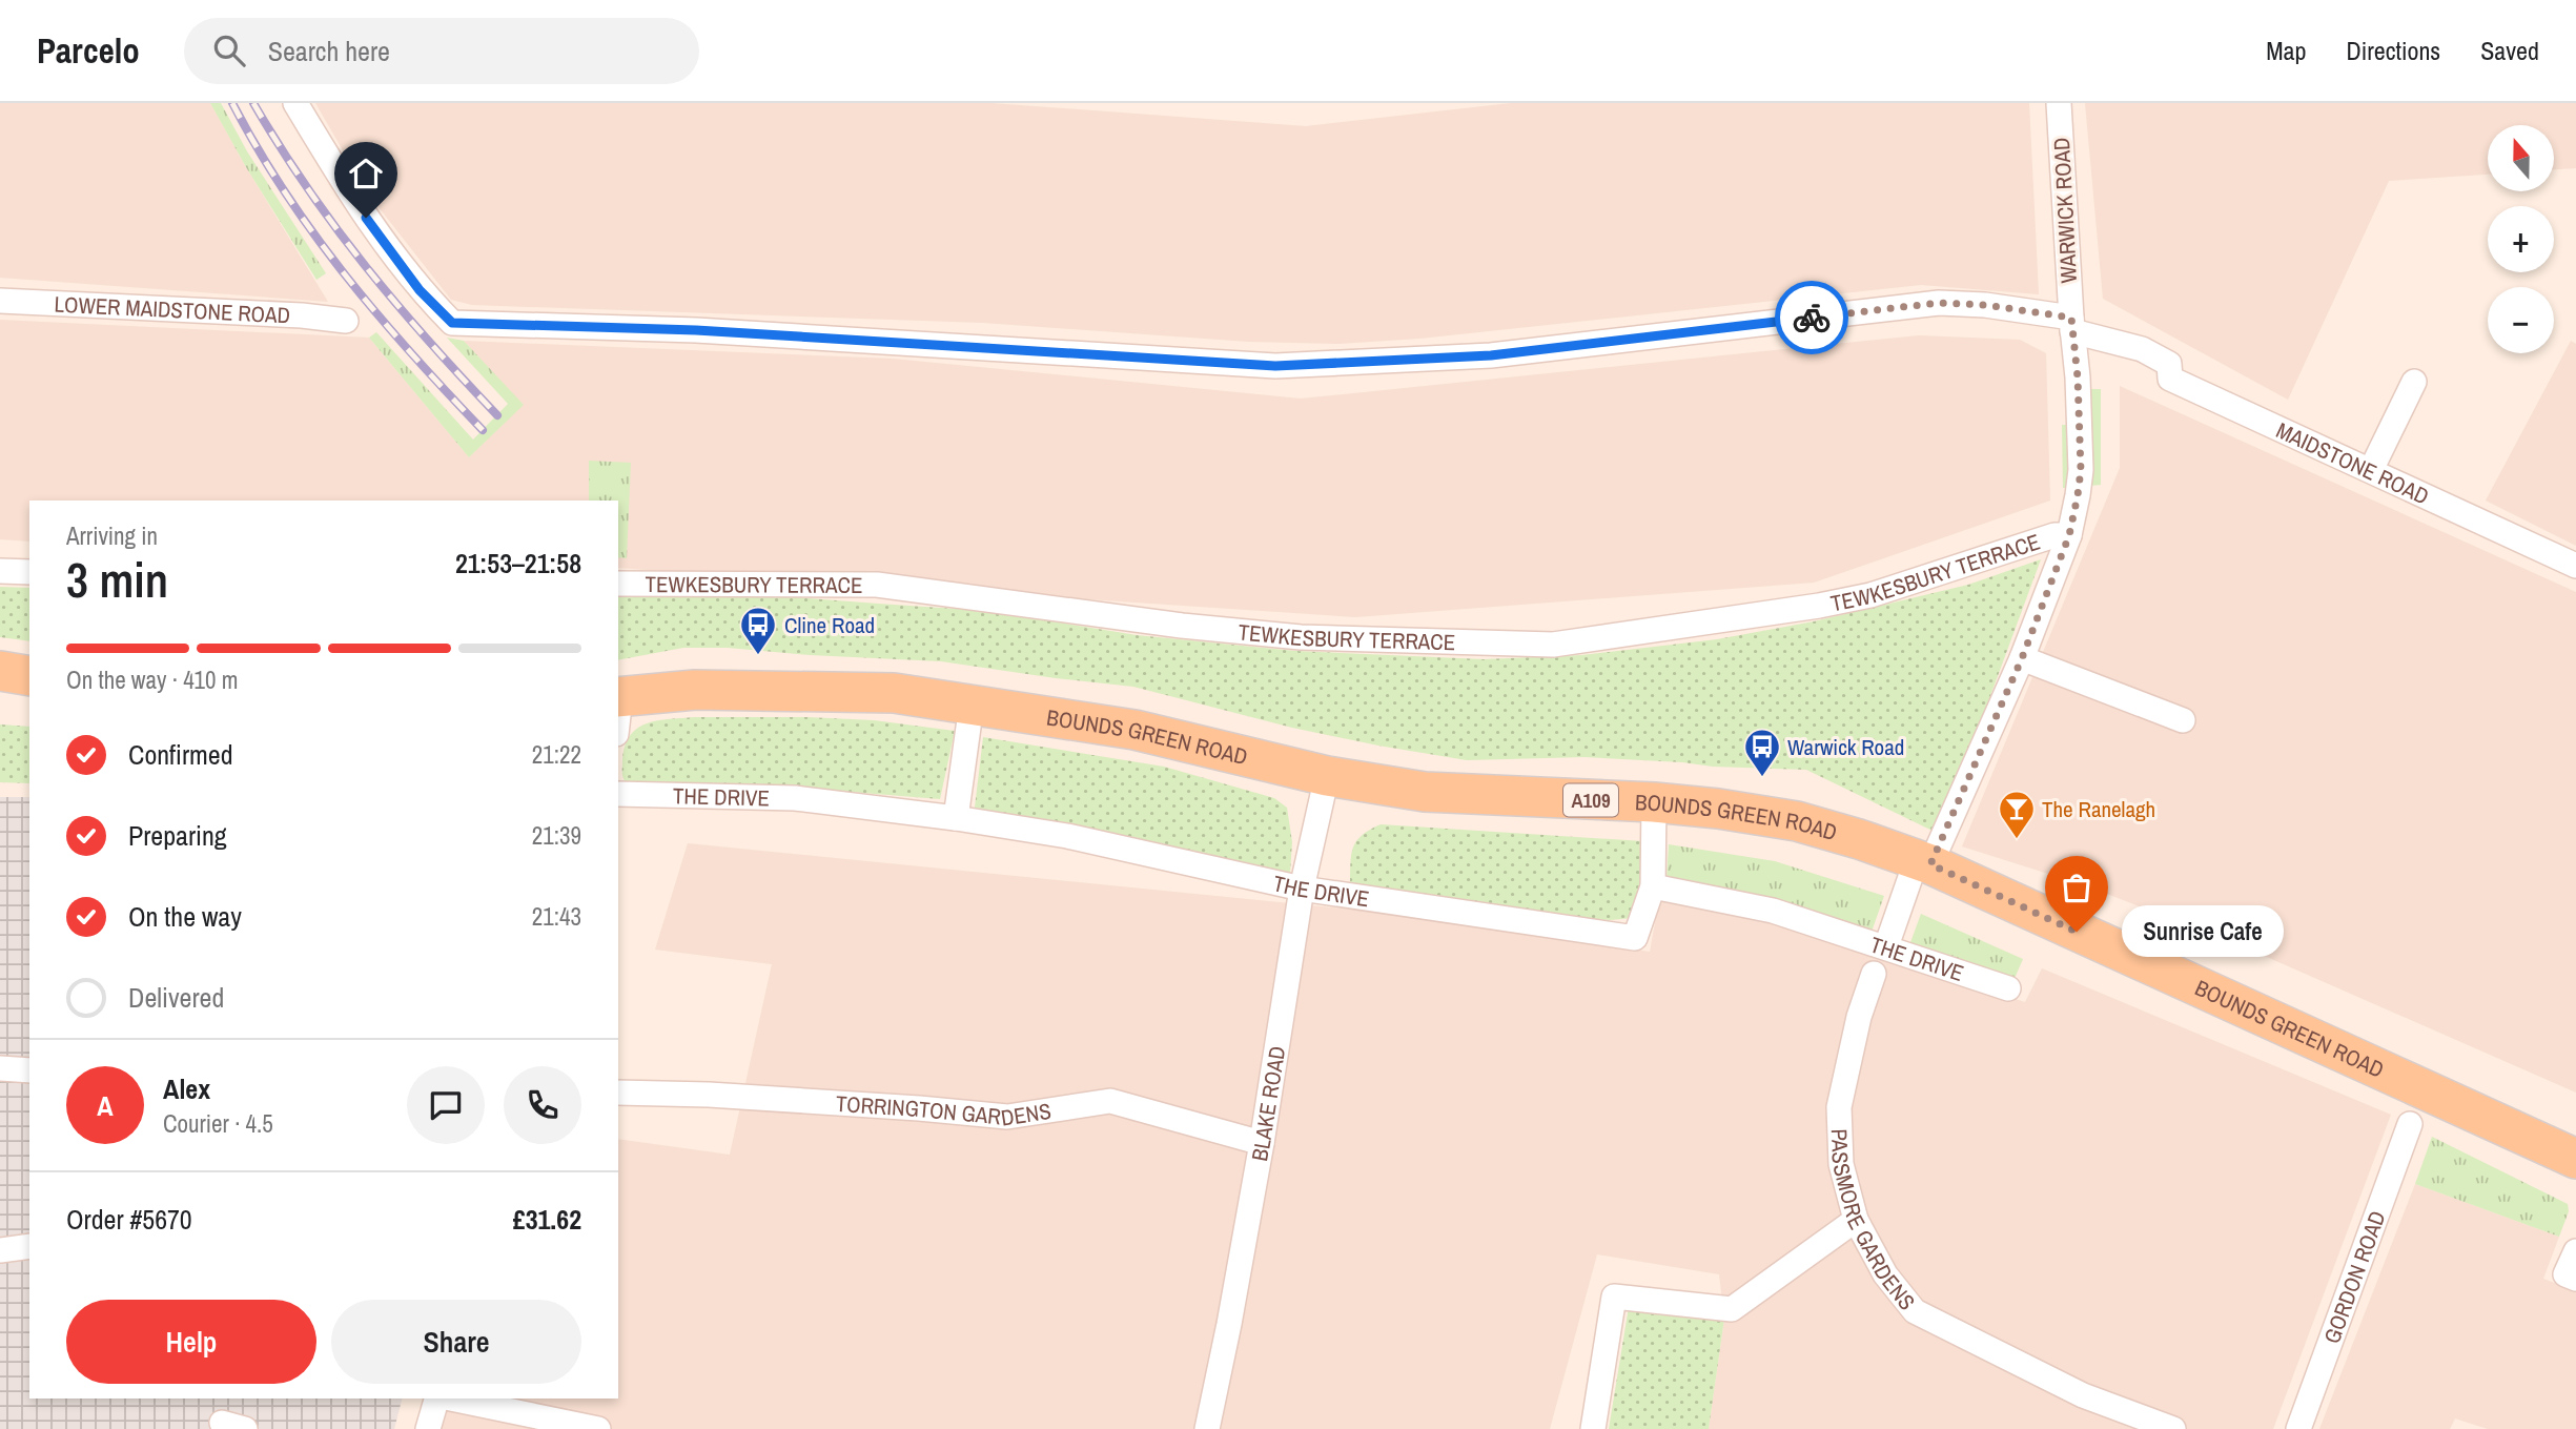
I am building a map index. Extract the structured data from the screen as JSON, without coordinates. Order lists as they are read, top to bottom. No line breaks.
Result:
{"streets":{"main road":["BOUNDS GREEN ROAD","A109"],"street":["WARWICK ROAD","LOWER MAIDSTONE ROAD","MAIDSTONE ROAD","TEWKESBURY TERRACE","THE DRIVE","BLAKE ROAD","TORRINGTON GARDENS","PASSMORE GARDENS","GORDON ROAD"]},"crossings":[["WARWICK ROAD","MAIDSTONE ROAD"],["WARWICK ROAD","TEWKESBURY TERRACE"],["BOUNDS GREEN ROAD","THE DRIVE"],["BOUNDS GREEN ROAD","BLAKE ROAD"],["THE DRIVE","BLAKE ROAD"],["BLAKE ROAD","TORRINGTON GARDENS"]],"places":{"bus stop":["Cline Road","Warwick Road"],"bar":["The Ranelagh"],"other":["Sunrise Cafe"]},"north":"top","page":{"header":"Parcelo","search":"Search here","nav":["Map","Directions","Saved"],"map_buttons":["+","−"],"heading":["3 min","Arriving in","21:53–21:58"],"panel":["Alex","Courier · 4.5","Order #5670","£31.62"],"bar":"On the way · 410 m","list":[["Confirmed","21:22"],["Preparing","21:39"],["On the way","21:43"],"Delivered"],"bubble":"Sunrise Cafe","round":"A","buttons":["Help","Share"]}}
